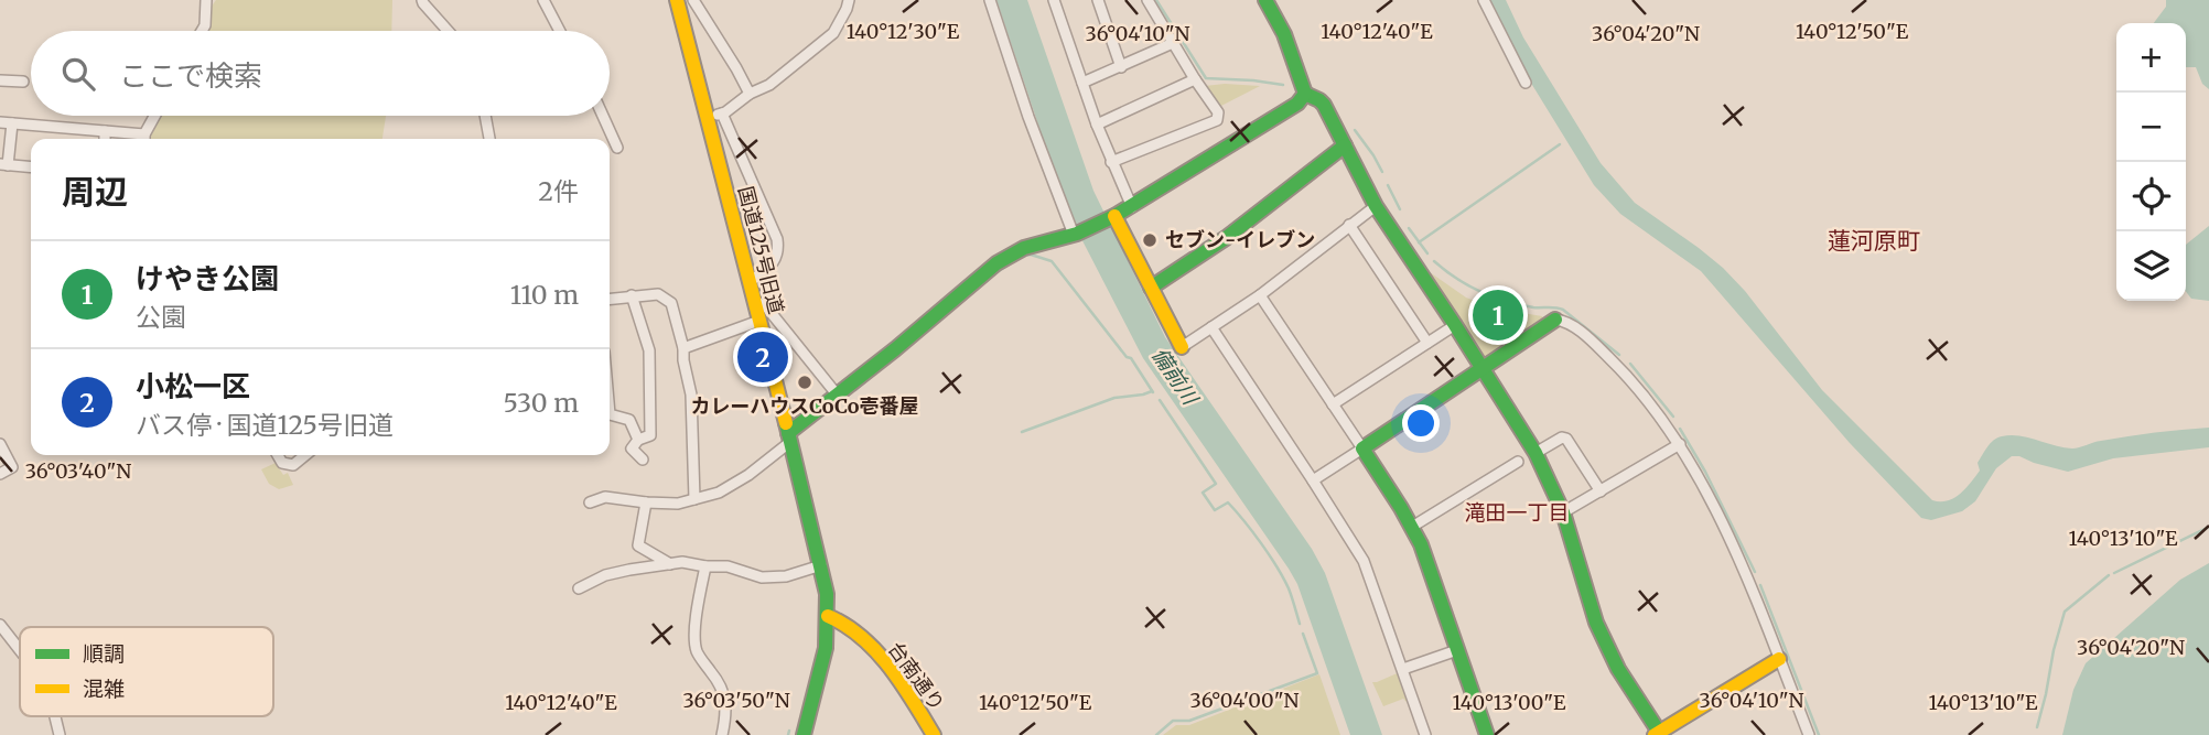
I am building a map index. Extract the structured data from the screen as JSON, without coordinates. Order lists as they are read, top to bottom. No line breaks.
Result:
{"streets":{"street":["国道125号旧道","台南通り"]},"crossings":[["国道125号旧道","台南通り"]],"districts":["蓮河原町","滝田一丁目"],"water":["備前川"],"places":["セブン-イレブン","カレーハウスCoCo壱番屋"],"legend":["順調","混雑"],"page":{"map_buttons":["+","−"],"search":"ここで検索","heading":["周辺","2件"],"list":[{"mark":"1","name":"けやき公園","note":"公園","value":"110 m"},{"mark":"2","name":"小松一区","note":"バス停 · 国道125号旧道","value":"530 m"}],"pins":["1","2"]},"coordinates":["140°12'30\"E","140°12'40\"E","140°12'50\"E","36°04'10\"N","36°04'20\"N","36°03'40\"N","140°13'10\"E","36°03'50\"N","36°04'00\"N","140°13'00\"E"]}
